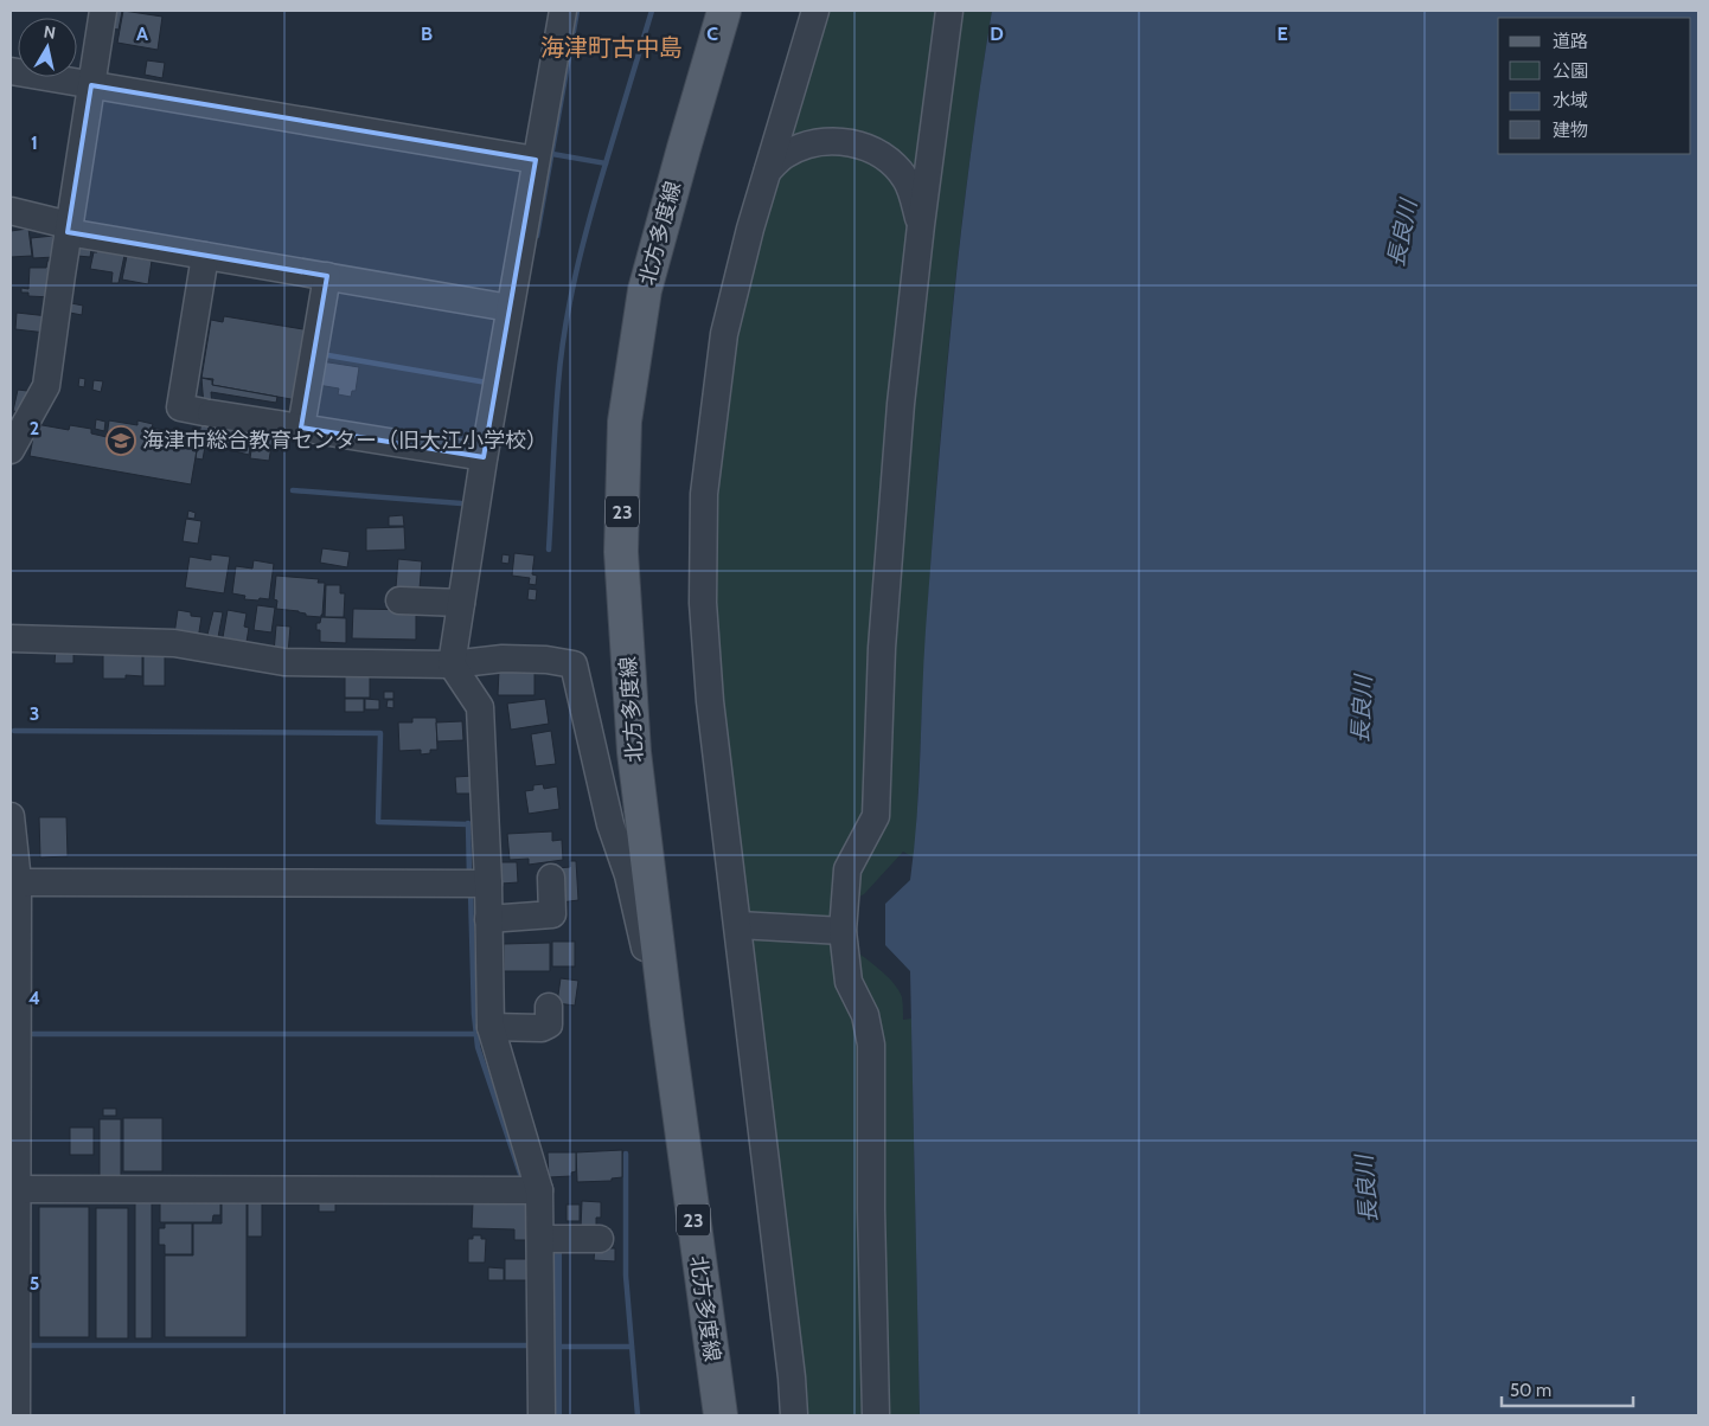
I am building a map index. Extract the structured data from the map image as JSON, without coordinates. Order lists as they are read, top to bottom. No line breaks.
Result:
{"streets":{"main road":["北方多度線","23"]},"districts":["海津町古中島"],"water":["長良川"],"places":{"school or university":["海津市総合教育センター（旧大江小学校）"]},"legend":["道路","公園","水域","建物"],"scale_bar":"50 m","north":"top","grid":{"columns":["A","B","C","D","E"],"rows":["1","2","3","4","5"]}}
